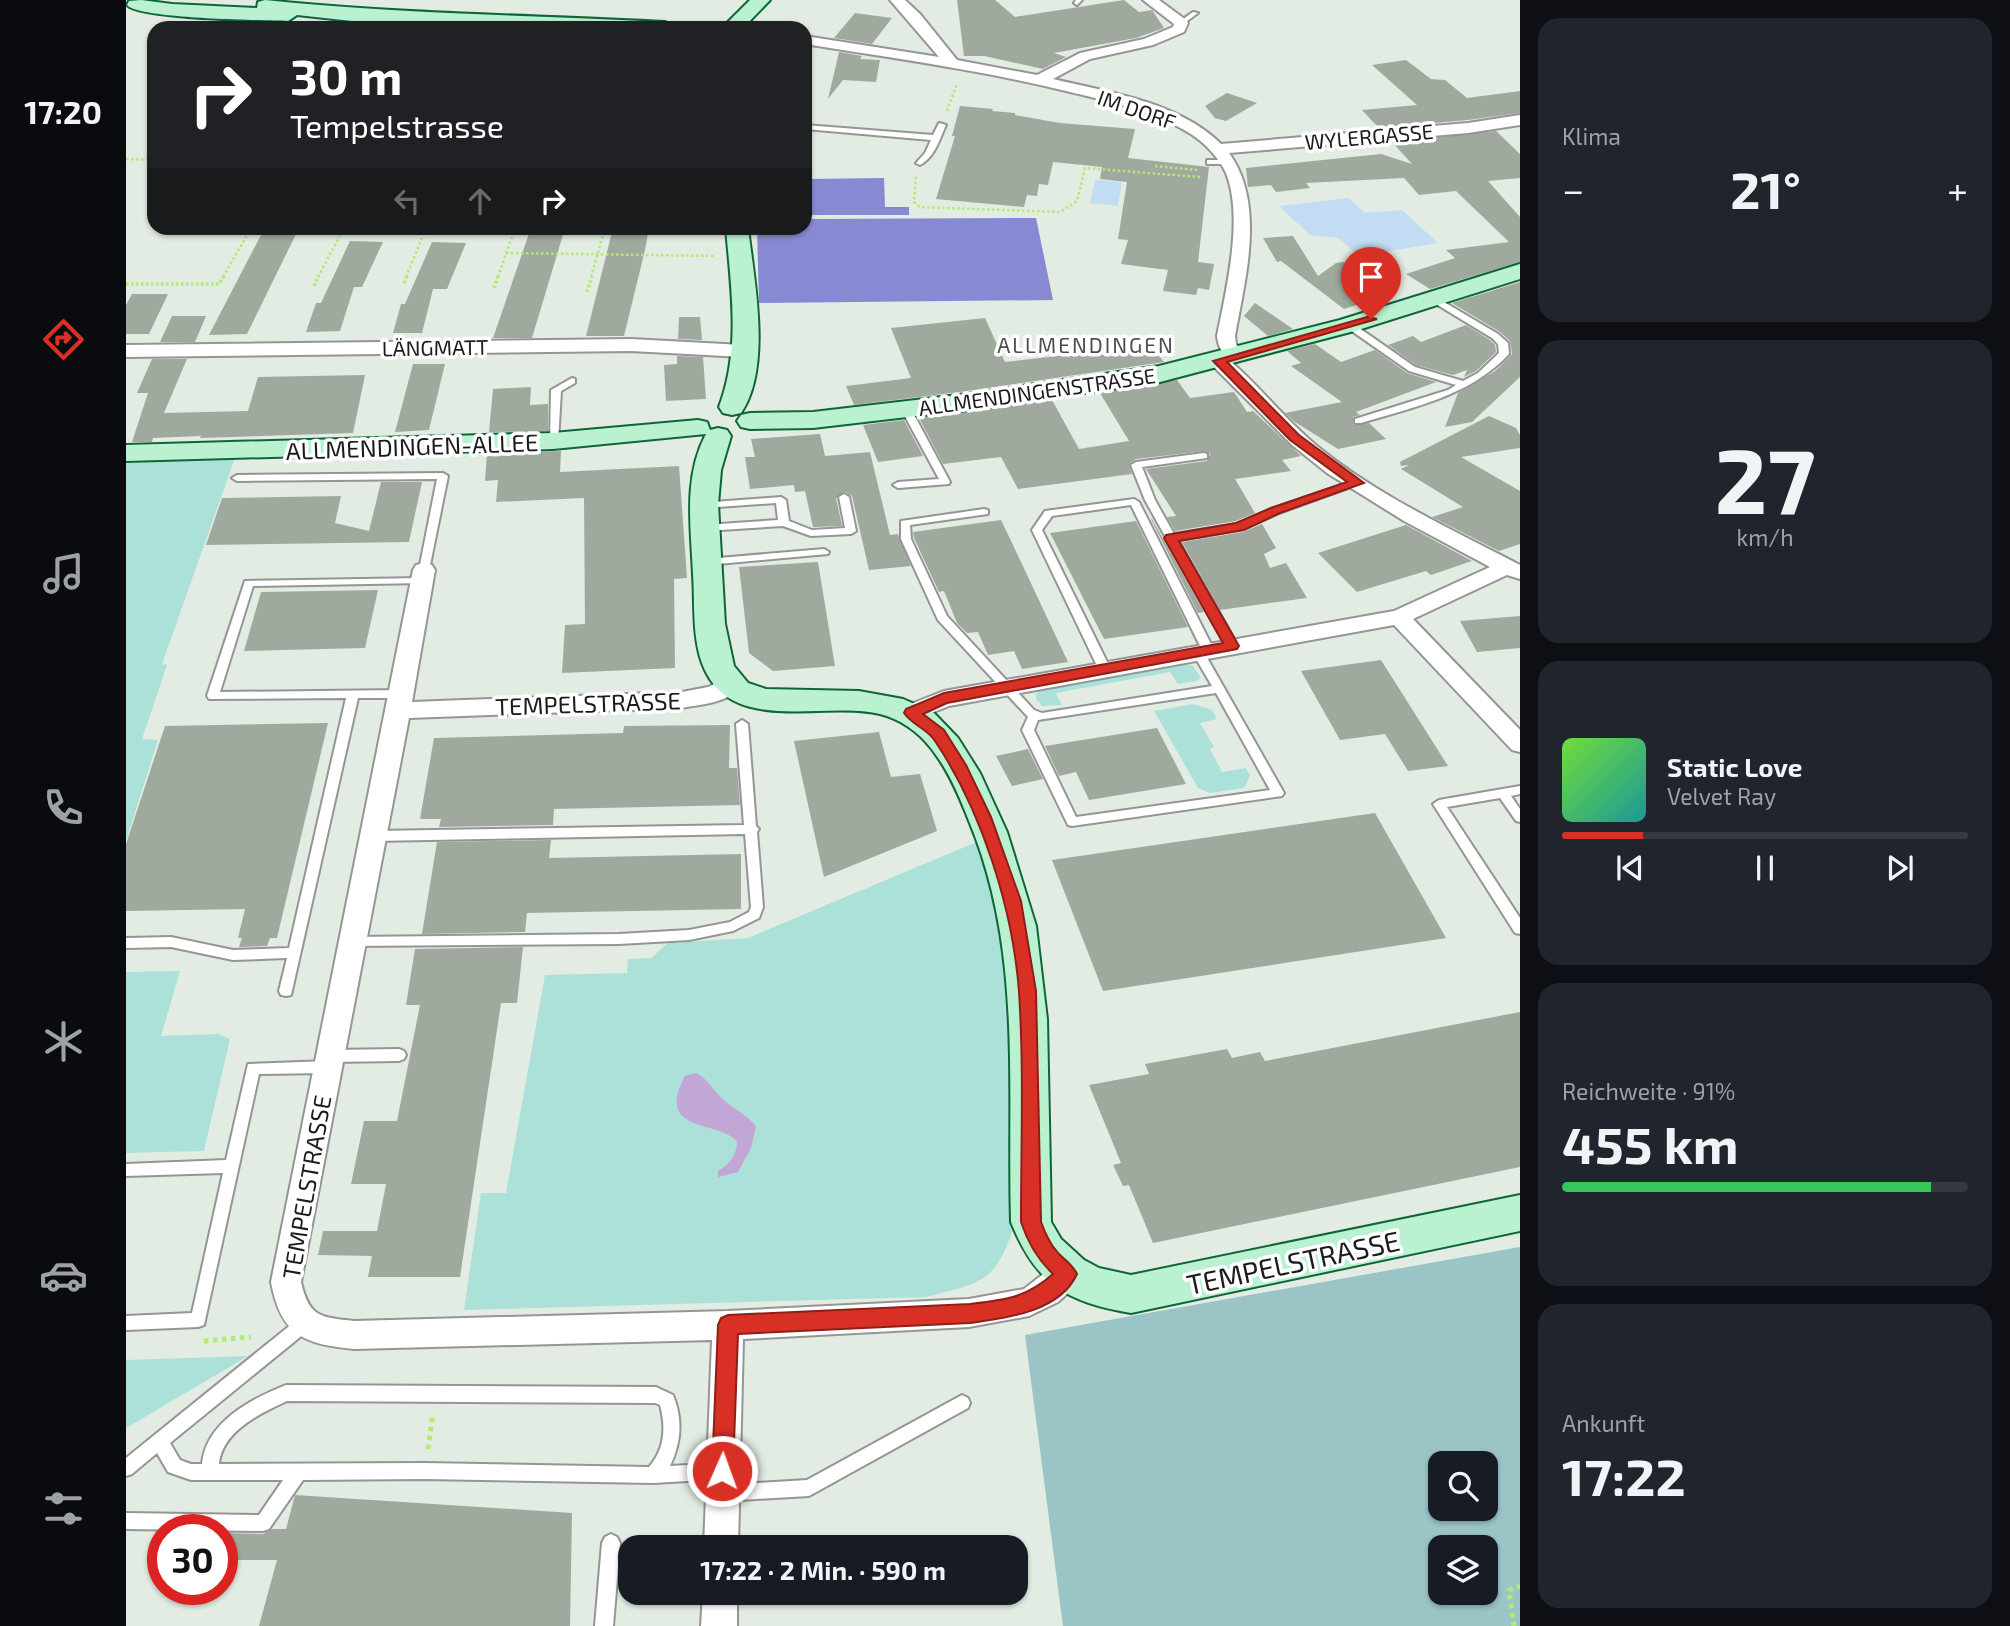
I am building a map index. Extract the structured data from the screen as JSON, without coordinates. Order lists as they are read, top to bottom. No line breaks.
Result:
{"streets":{"street":["IM DORF","WYLERGASSE","LÄNGMATT","ALLMENDINGENSTRASSE","ALLMENDINGEN-ALLEE","TEMPELSTRASSE"]},"crossings":[["IM DORF","WYLERGASSE"]],"districts":["ALLMENDINGEN"],"page":{"tabs":"17:20","tile":["Klima",["27","km/h"],["Reichweite · 91%","455 km"],["Ankunft","17:22"]],"turn":["30 m","Tempelstrasse"],"heat":["−","21°","+"],"song":["Static Love","Velvet Ray"],"limit":"30","trip":"17:22 · 2 Min. · 590 m"}}
